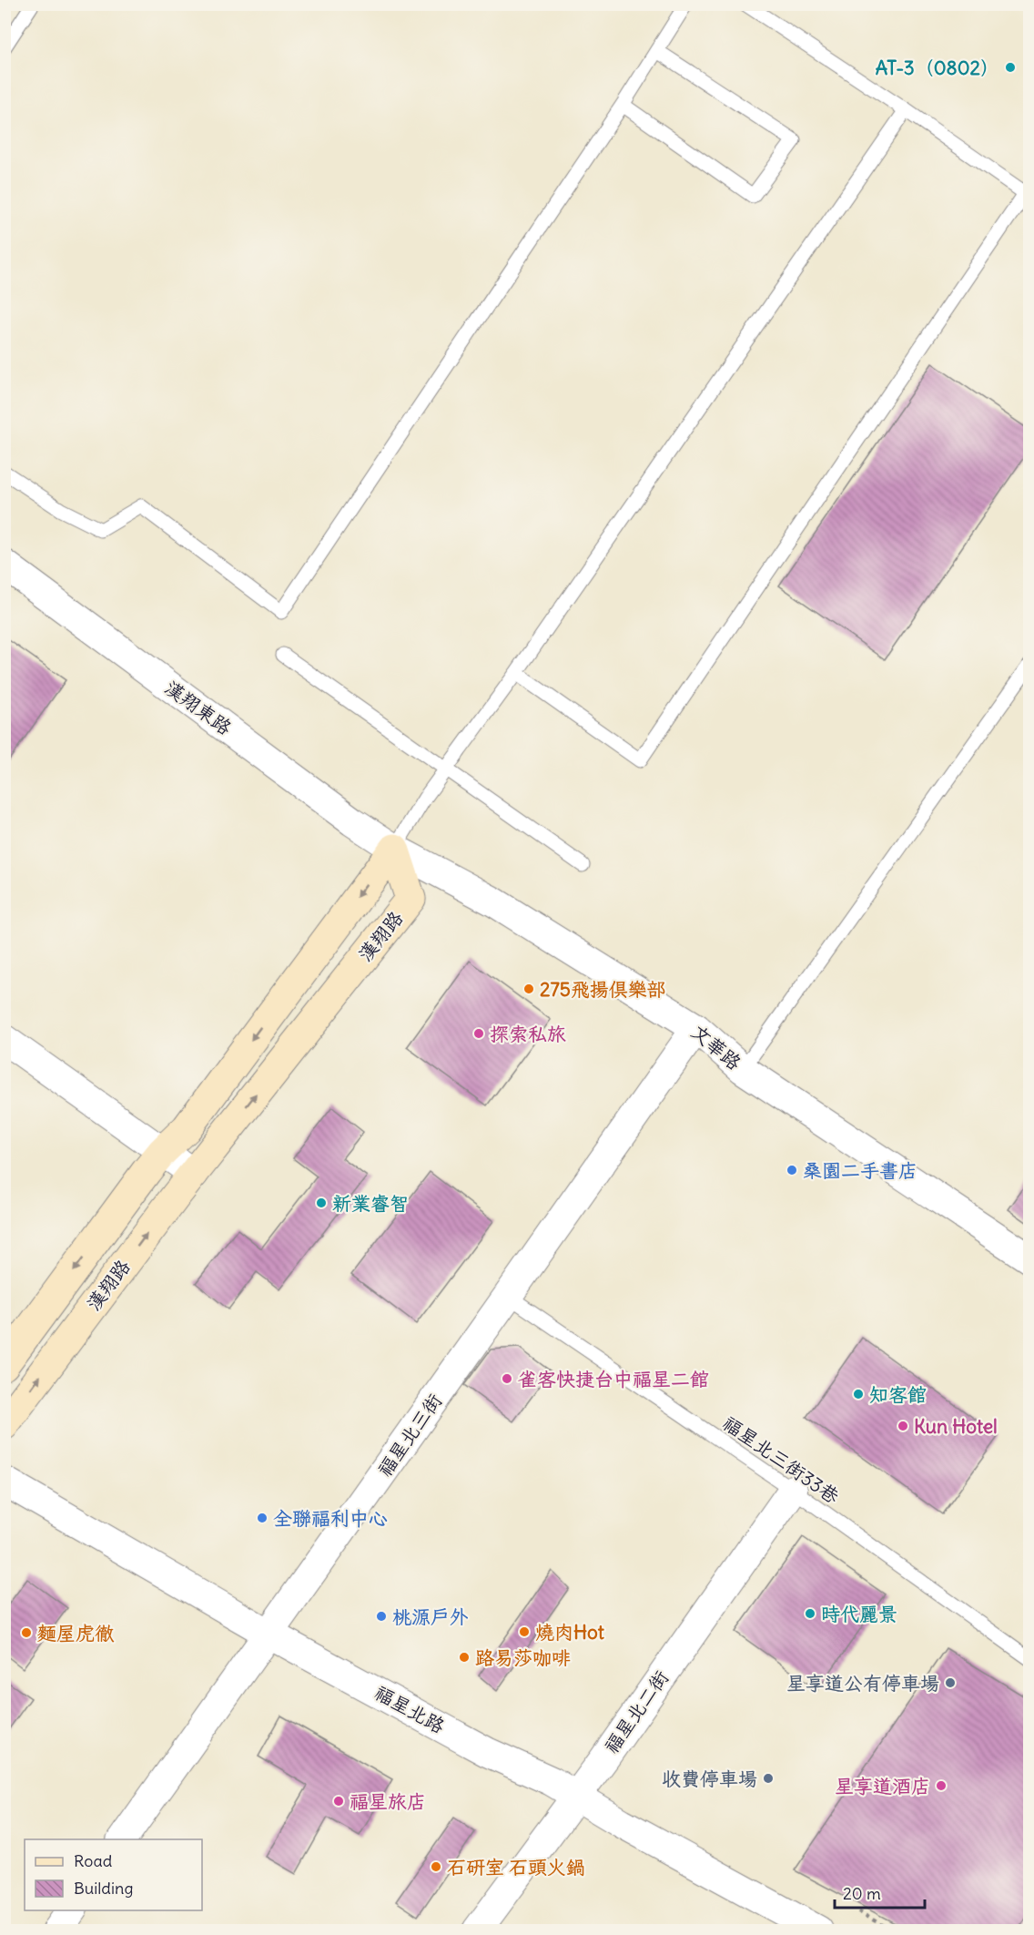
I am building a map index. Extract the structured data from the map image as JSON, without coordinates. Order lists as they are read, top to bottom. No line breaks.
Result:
{"streets":{"street":["漢翔東路","漢翔路","文華路","福星北三街","福星北路","福星北二街"],"lane":["福星北三街33巷"]},"crossings":[["漢翔東路","漢翔路"],["漢翔東路","文華路"],["漢翔路","文華路"],["文華路","福星北三街"],["福星北三街","福星北三街33巷"],["福星北三街","福星北路"],["福星北三街33巷","福星北二街"],["福星北路","福星北二街"]],"places":["AT-3（0802）","275飛揚俱樂部","探索私旅","桑園二手書店","新業睿智","雀客快捷台中福星二館","知客館","Kun Hotel","全聯福利中心","時代麗景","桃源戶外","燒肉Hot","麵屋虎徹","路易莎咖啡","星享道公有停車場","收費停車場","星享道酒店","福星旅店","石研室 石頭火鍋"],"legend":["Road","Building"],"scale_bar":"20 m"}
